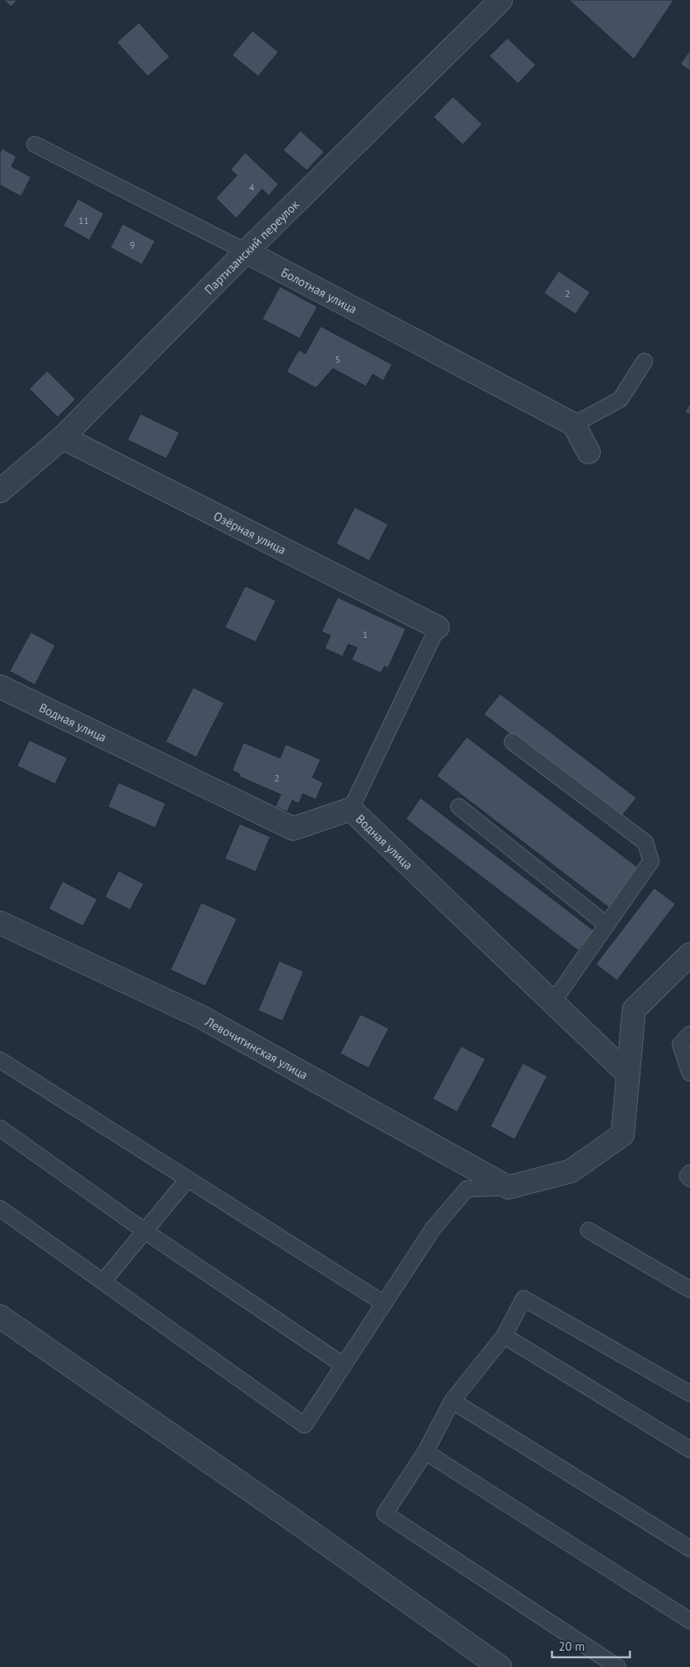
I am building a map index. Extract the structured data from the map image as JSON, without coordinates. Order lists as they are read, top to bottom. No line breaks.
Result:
{"streets":{"street":["Партизанский переулок","Болотная улица","Озёрная улица","Водная улица","Левочитинская улица"]},"crossings":[["Партизанский переулок","Болотная улица"],["Партизанский переулок","Озёрная улица"]],"house_numbers":["4","11","9","2","5","1","2"],"scale_bar":"20 m"}
